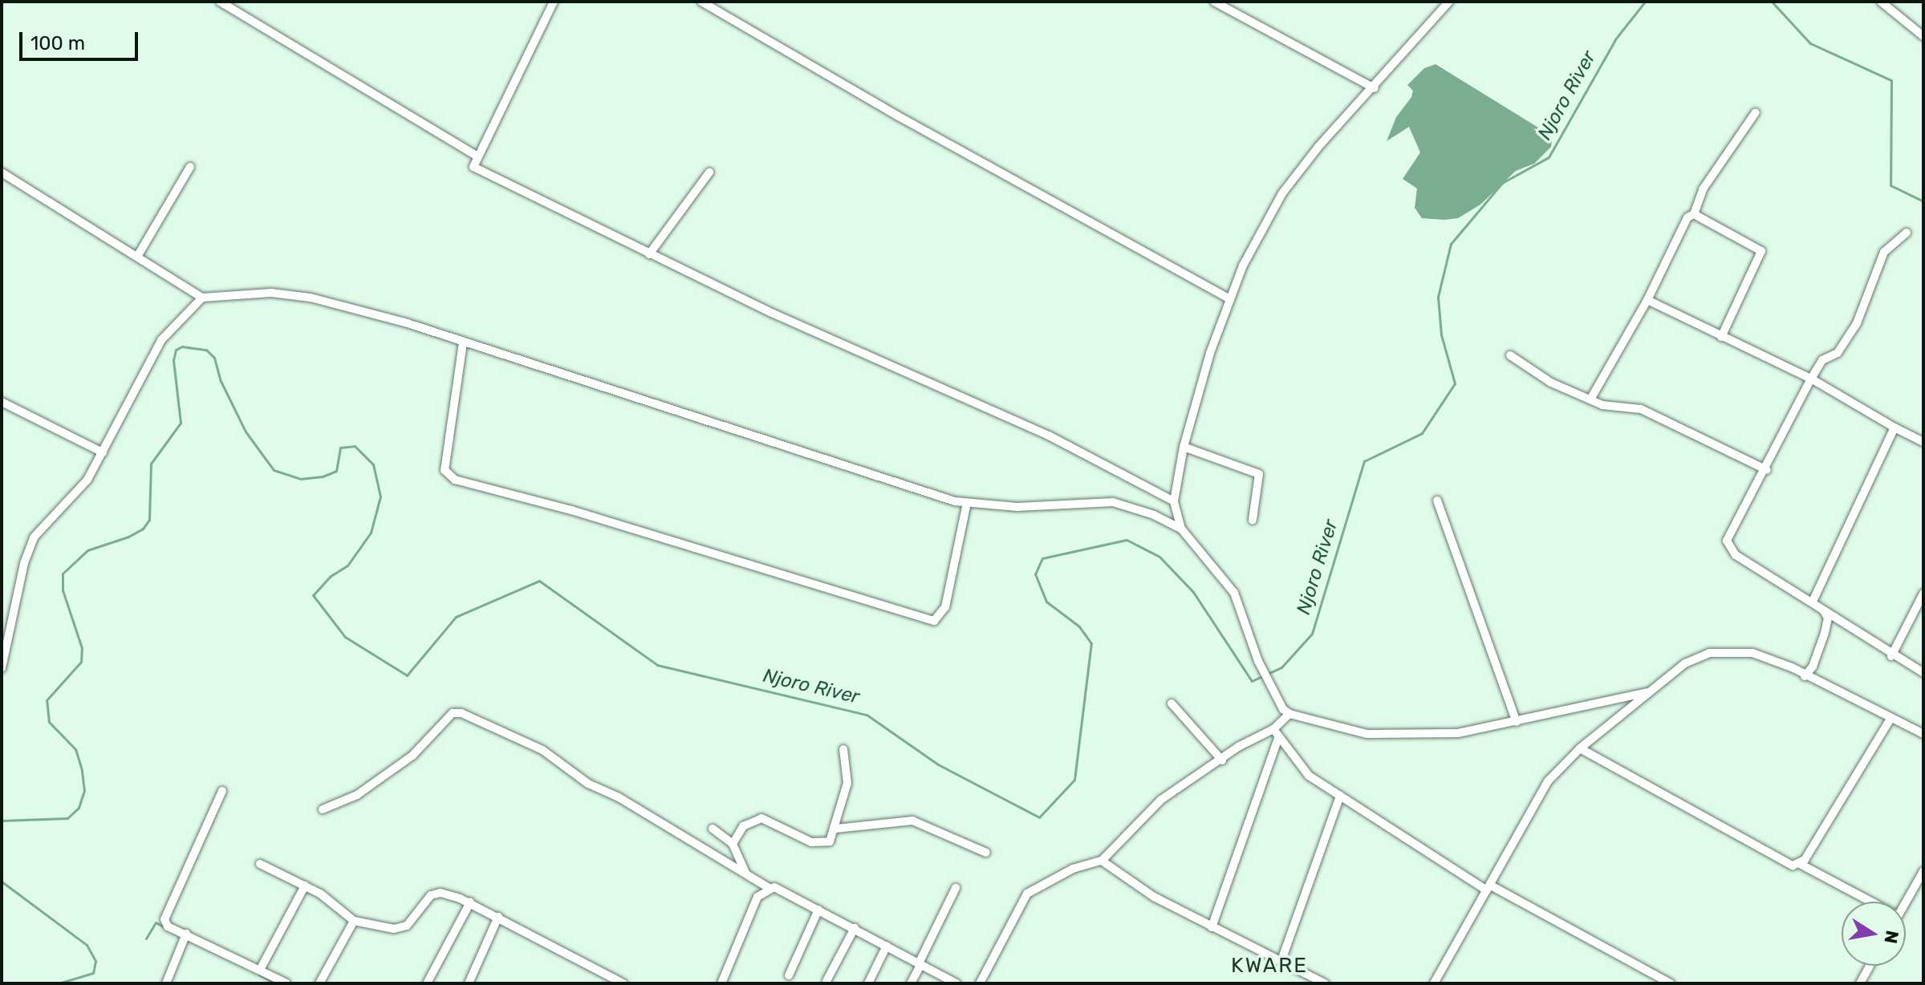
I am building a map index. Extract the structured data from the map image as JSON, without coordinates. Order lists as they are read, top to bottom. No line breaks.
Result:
{"districts":["KWARE"],"water":["Njoro River"],"scale_bar":"100 m","north":"right"}
